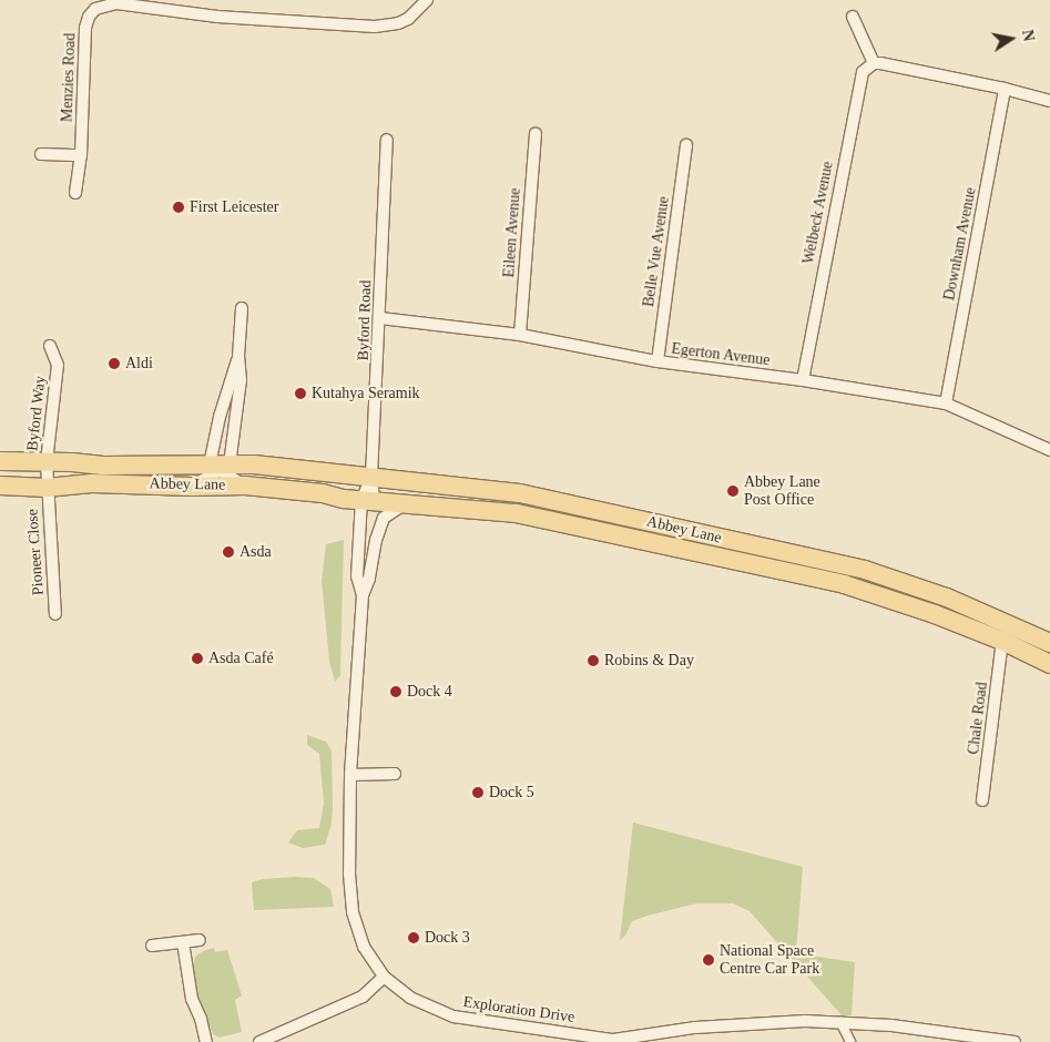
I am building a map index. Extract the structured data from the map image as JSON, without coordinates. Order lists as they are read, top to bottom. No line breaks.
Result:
{"streets":{"main road":["Abbey Lane"],"street":["Menzies Road","Welbeck Avenue","Eileen Avenue","Downham Avenue","Belle Vue Avenue","Byford Road","Egerton Avenue","Byford Way","Pioneer Close","Chale Road","Exploration Drive"]},"crossings":[["Welbeck Avenue","Egerton Avenue"],["Eileen Avenue","Egerton Avenue"],["Downham Avenue","Egerton Avenue"],["Belle Vue Avenue","Egerton Avenue"],["Byford Road","Egerton Avenue"],["Byford Road","Abbey Lane"],["Byford Road","Exploration Drive"],["Byford Way","Abbey Lane"],["Byford Way","Pioneer Close"],["Abbey Lane","Pioneer Close"],["Abbey Lane","Chale Road"],["Abbey Lane","Exploration Drive"]],"places":["First Leicester","Aldi","Kutahya Seramik","Abbey Lane Post Office","Asda","Asda Café","Robins & Day","Dock 4","Dock 5","Dock 3","National Space Centre Car Park"],"north":"right"}
